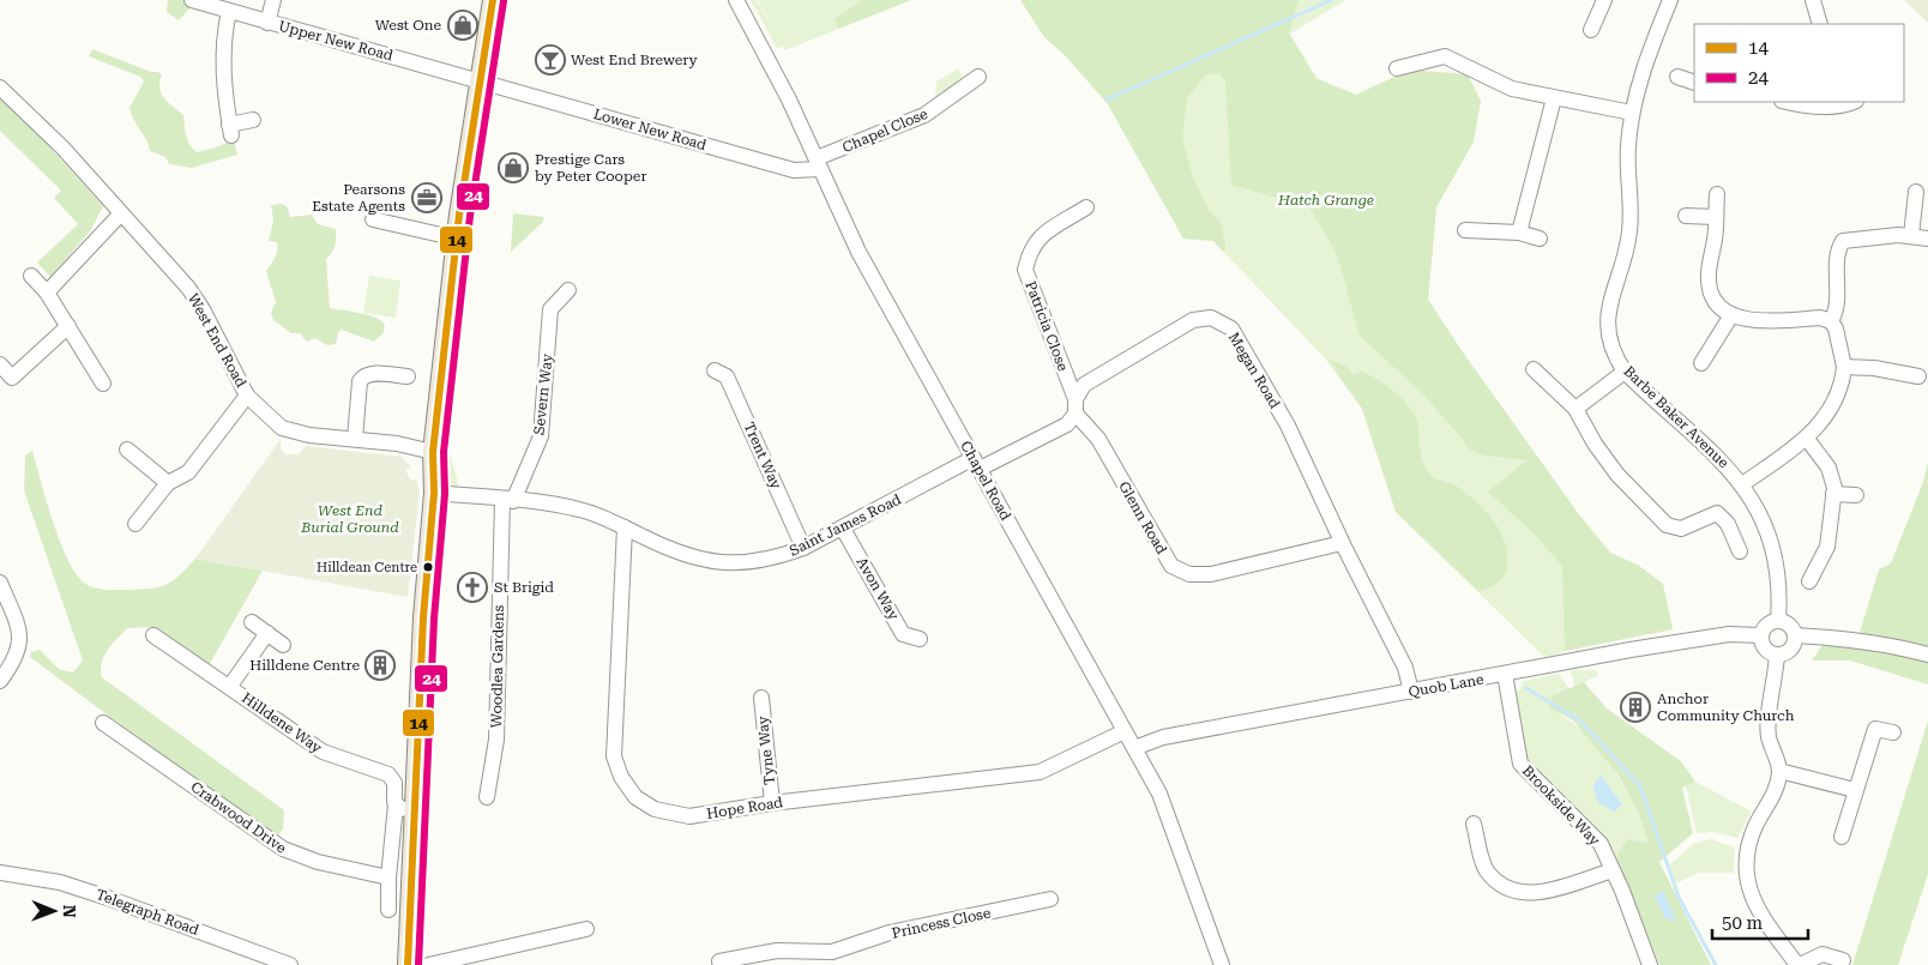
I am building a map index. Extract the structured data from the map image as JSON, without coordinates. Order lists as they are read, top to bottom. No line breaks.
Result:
{"streets":{"street":["Upper New Road","Lower New Road","Chapel Close","Patricia Close","West End Road","Megan Road","Severn Way","Barbe Baker Avenue","Trent Way","Chapel Road","Glenn Road","Saint James Road","Avon Way","Woodlea Gardens","Quob Lane","Hilldene Way","Tyne Way","Brookside Way","Hope Road","Crabwood Drive","Telegraph Road","Princess Close"]},"crossings":[["Upper New Road","Lower New Road"],["Lower New Road","Chapel Close"],["Lower New Road","Chapel Road"],["Chapel Close","Chapel Road"],["Patricia Close","Megan Road"],["Patricia Close","Glenn Road"],["Megan Road","Chapel Road"],["Megan Road","Glenn Road"],["Megan Road","Saint James Road"],["Megan Road","Quob Lane"],["Severn Way","Saint James Road"],["Severn Way","Woodlea Gardens"],["Barbe Baker Avenue","Quob Lane"],["Trent Way","Saint James Road"],["Chapel Road","Saint James Road"],["Chapel Road","Quob Lane"],["Chapel Road","Hope Road"],["Saint James Road","Avon Way"],["Saint James Road","Woodlea Gardens"],["Saint James Road","Hope Road"],["Quob Lane","Brookside Way"],["Tyne Way","Hope Road"]],"parks":["Hatch Grange","West End Burial Ground"],"places":{"shop":["West One","Prestige Cars by Peter Cooper"],"bar":["West End Brewery"],"office":["Pearsons Estate Agents"],"other":["Hilldean Centre"],"church":["St Brigid"],"building":["Hilldene Centre","Anchor Community Church"]},"lines":["transit line 14","transit line 24"],"legend":["14","24"],"scale_bar":"50 m","north":"right"}
